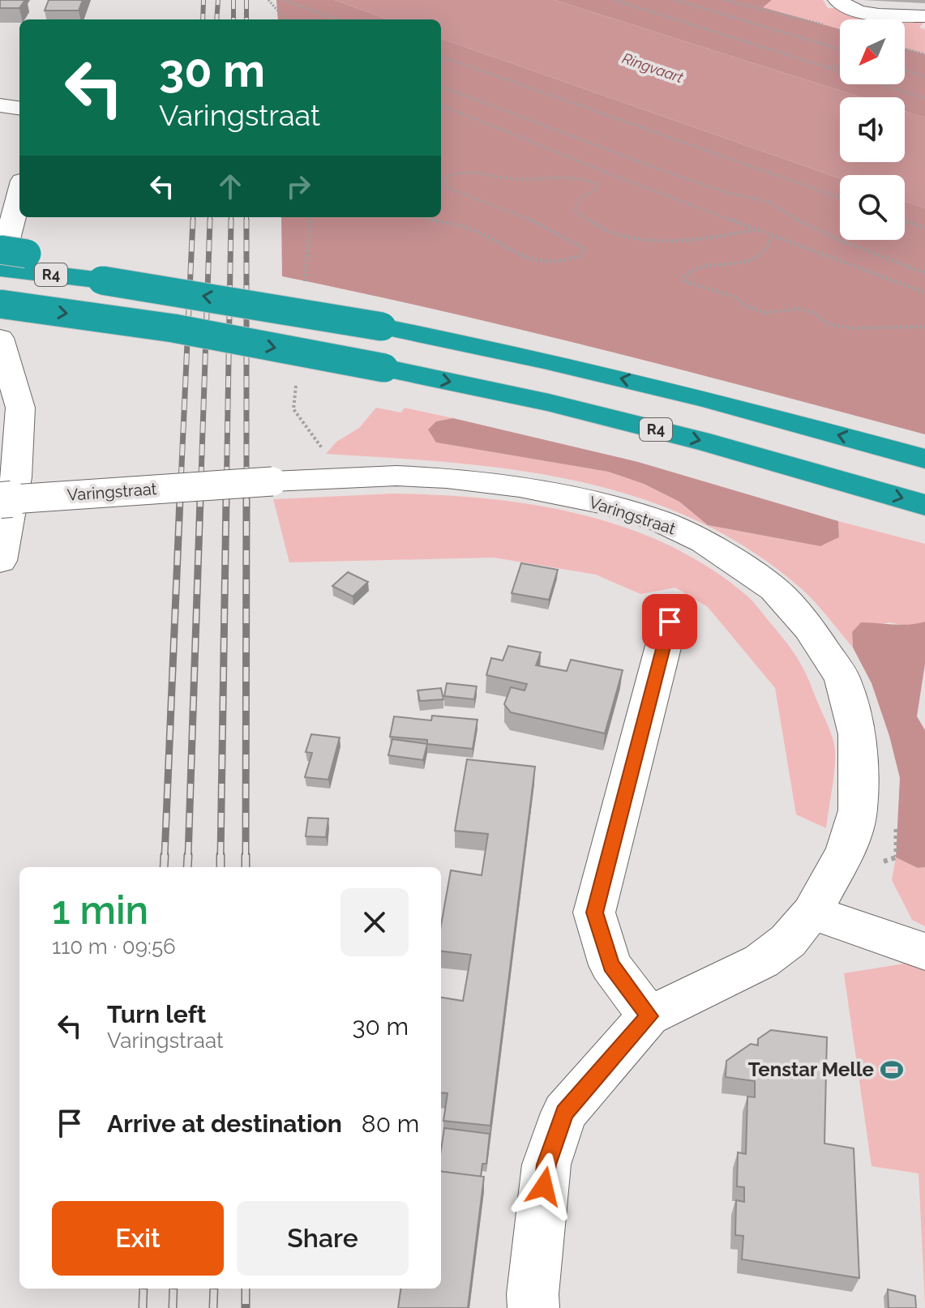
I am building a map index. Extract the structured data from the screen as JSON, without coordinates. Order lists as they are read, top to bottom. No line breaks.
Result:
{"streets":{"highway":["R4"],"street":["Varingstraat"]},"water":["Ringvaart"],"places":{"sports":["Tenstar Melle"]},"north":"bottom left","page":{"turn":["30 m","Varingstraat"],"heading":["1 min","110 m · 09:56"],"list":[{"name":"Turn left","note":"Varingstraat","value":"30 m"},{"name":"Arrive at destination","value":"80 m"}],"buttons":["Exit","Share"]}}
